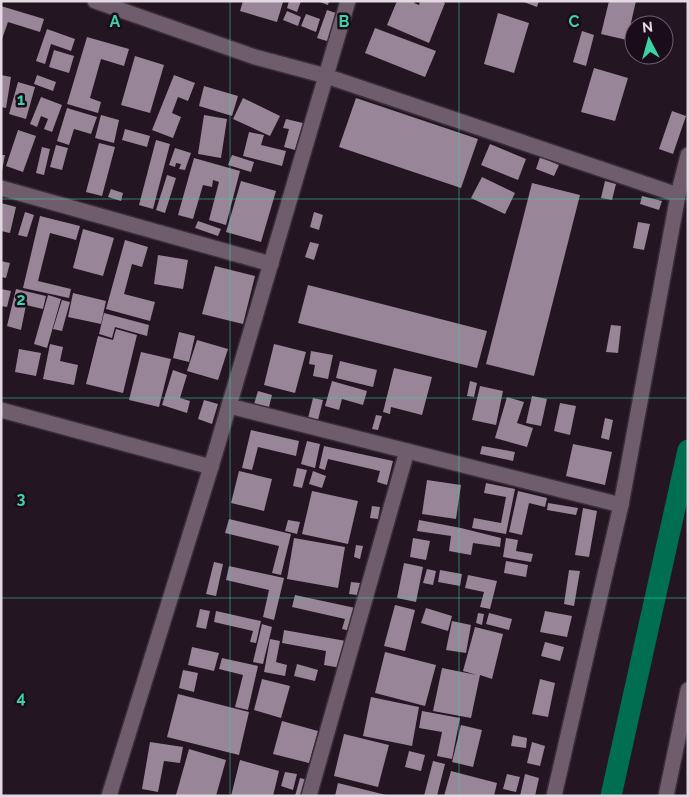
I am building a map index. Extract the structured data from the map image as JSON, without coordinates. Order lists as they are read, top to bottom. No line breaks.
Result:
{"north":"top","grid":{"columns":["A","B","C"],"rows":["1","2","3","4"]}}
